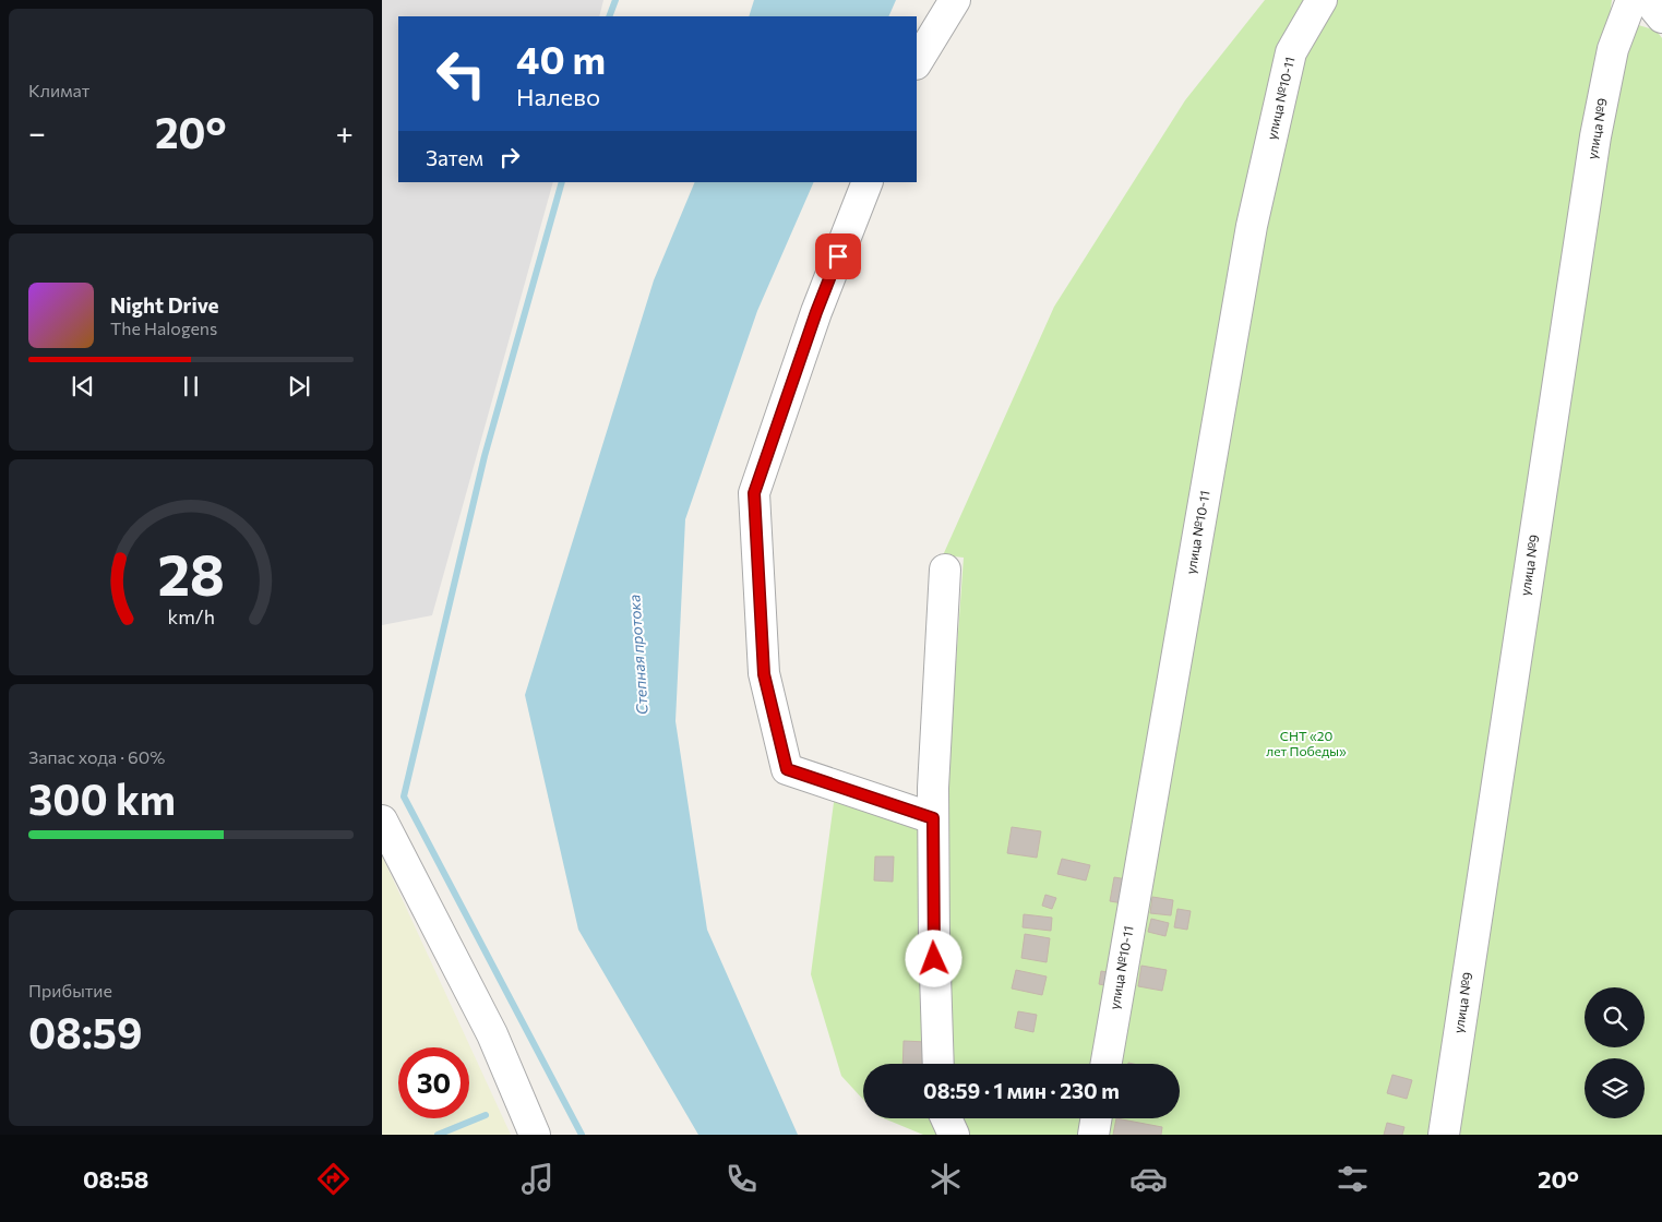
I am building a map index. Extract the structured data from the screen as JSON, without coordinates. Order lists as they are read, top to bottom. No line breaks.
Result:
{"streets":{"street":["улица №10-11","улица №9"]},"water":["Степная протока"],"parks":["СНТ «20 лет Победы»"],"page":{"tile":["Климат",["Запас хода · 60%","300 km"],["Прибытие","08:59"]],"turn":["40 m","Налево"],"heat":["−","20°","+"],"then":"Затем","song":["Night Drive","The Halogens"],"limit":"30","trip":"08:59 · 1 мин · 230 m","tabs":["08:58","20°"],"gauge":["28","km/h"]}}
